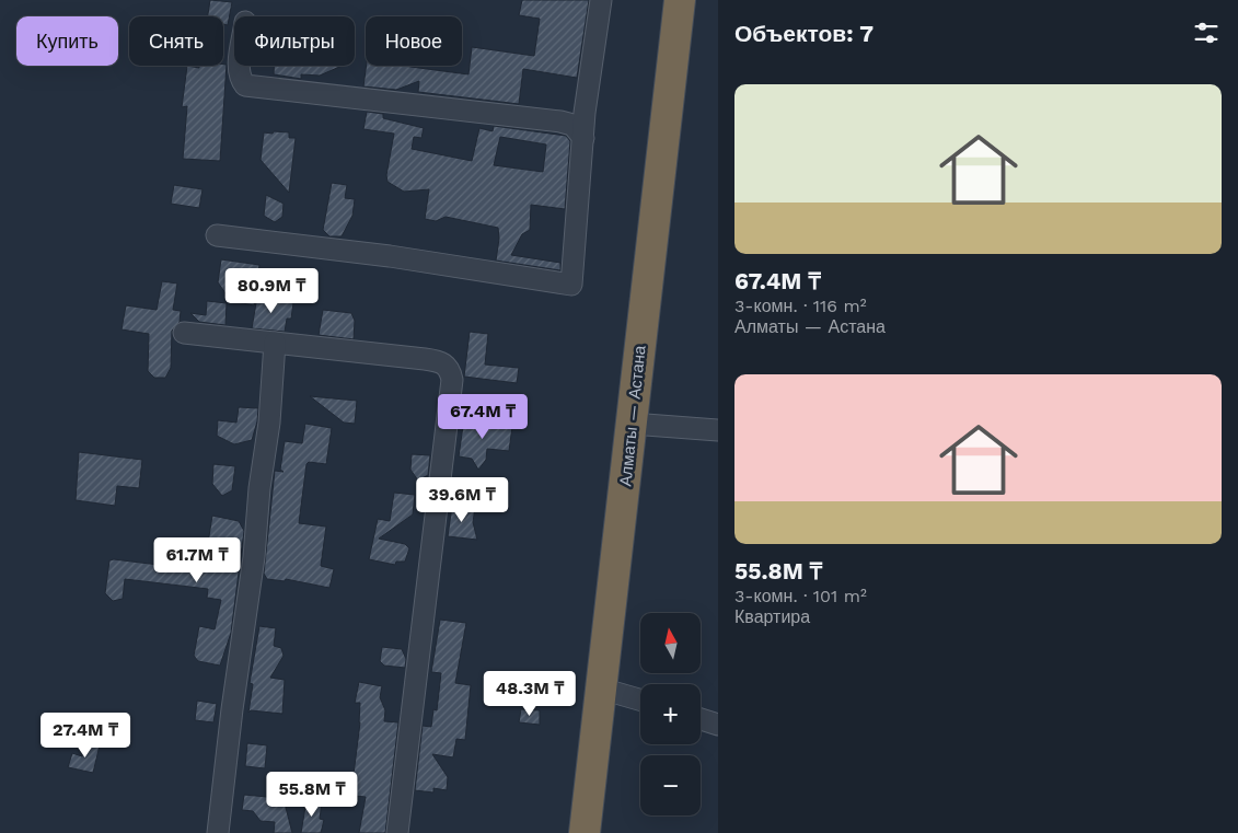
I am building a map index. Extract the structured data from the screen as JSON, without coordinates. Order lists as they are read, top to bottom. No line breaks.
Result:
{"streets":{"highway":["Алматы — Астана"]},"north":"top","page":{"heading":"Объектов: 7","chip":["Купить","Снять","Фильтры","Новое"],"list":[{"name":"67.4M ₸","note":"3-комн. · 116 m² · Алматы — Астана"},{"name":"55.8M ₸","note":"3-комн. · 101 m² · Квартира"}],"price":["80.9M ₸","67.4M ₸","39.6M ₸","61.7M ₸","48.3M ₸","27.4M ₸","55.8M ₸"],"map_buttons":["+","−"]}}
